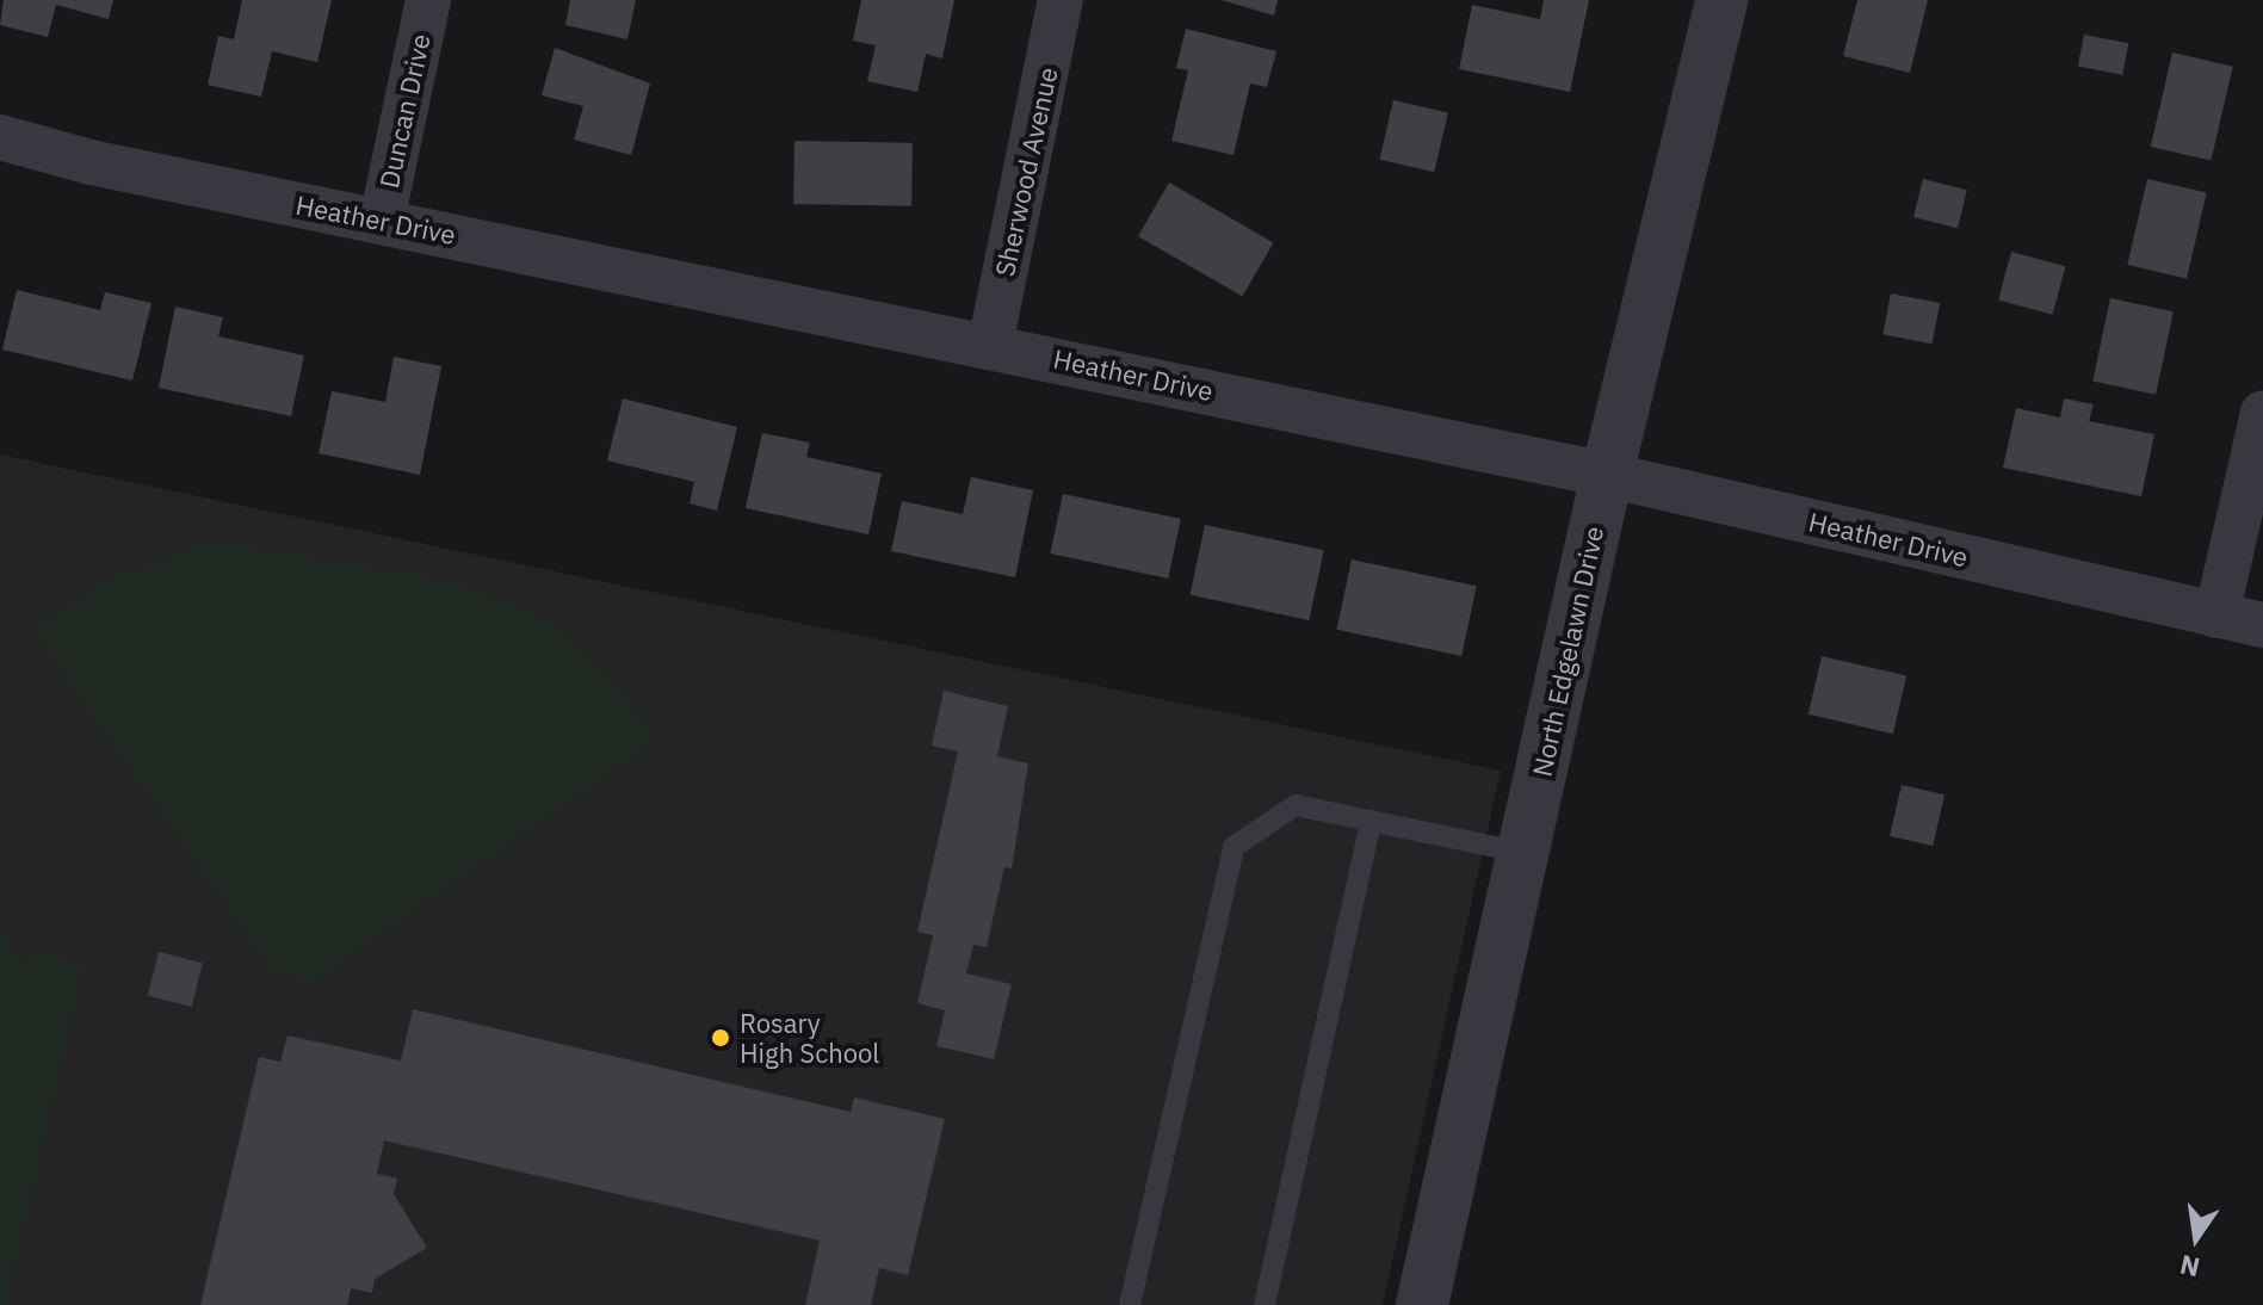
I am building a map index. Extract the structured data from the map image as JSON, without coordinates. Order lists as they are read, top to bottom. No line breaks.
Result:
{"streets":{"street":["Duncan Drive","Sherwood Avenue","Heather Drive","North Edgelawn Drive"]},"crossings":[["Duncan Drive","Heather Drive"],["Sherwood Avenue","Heather Drive"],["Heather Drive","North Edgelawn Drive"]],"places":["Rosary High School"],"north":"bottom"}
